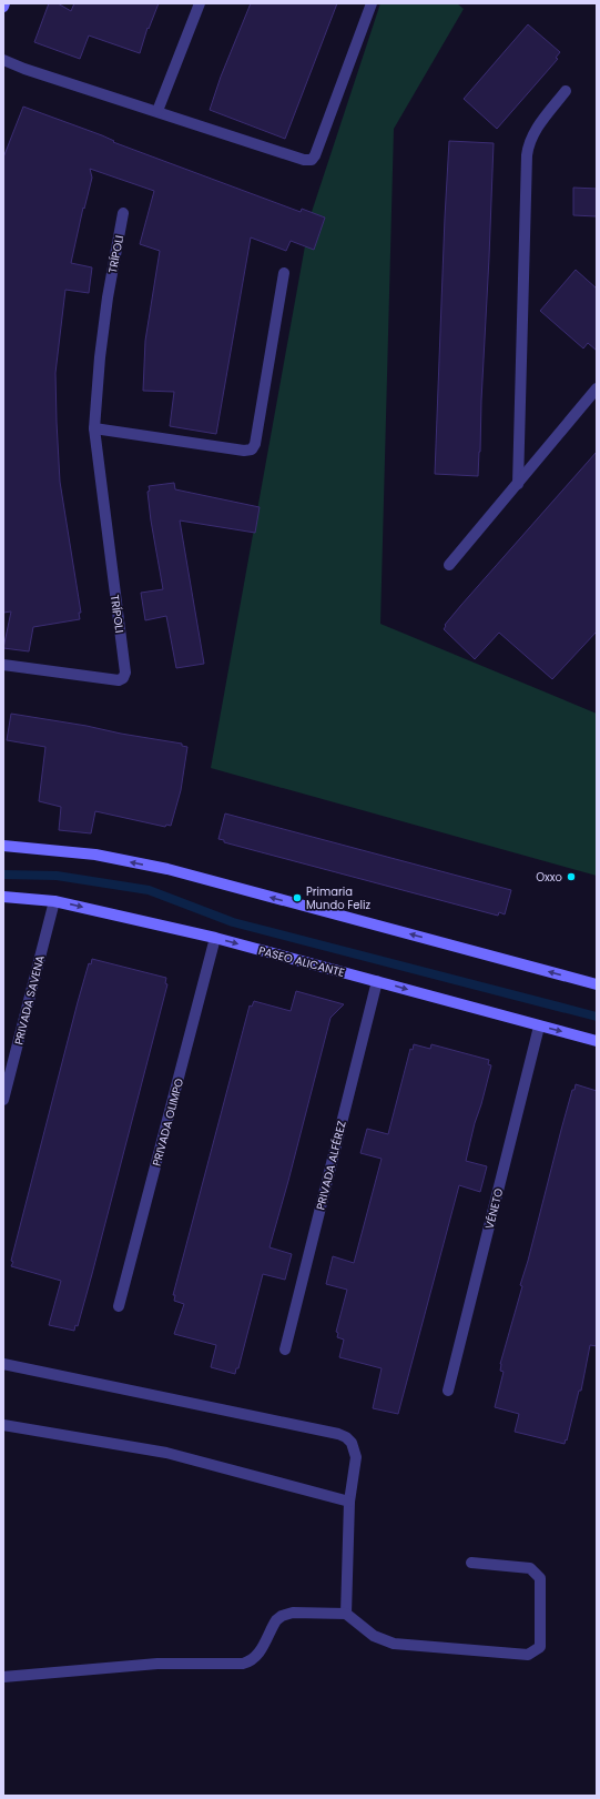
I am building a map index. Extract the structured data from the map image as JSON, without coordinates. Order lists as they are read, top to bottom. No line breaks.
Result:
{"streets":{"street":["TRÍPOLI","PASEO ALICANTE","PRIVADA SAVENA","PRIVADA OLIMPO","PRIVADA ALFÉREZ","VÉNETO"]},"crossings":[["PASEO ALICANTE","PRIVADA SAVENA"],["PASEO ALICANTE","PRIVADA OLIMPO"],["PASEO ALICANTE","PRIVADA ALFÉREZ"],["PASEO ALICANTE","VÉNETO"]],"places":["Oxxo","Primaria Mundo Feliz"]}
